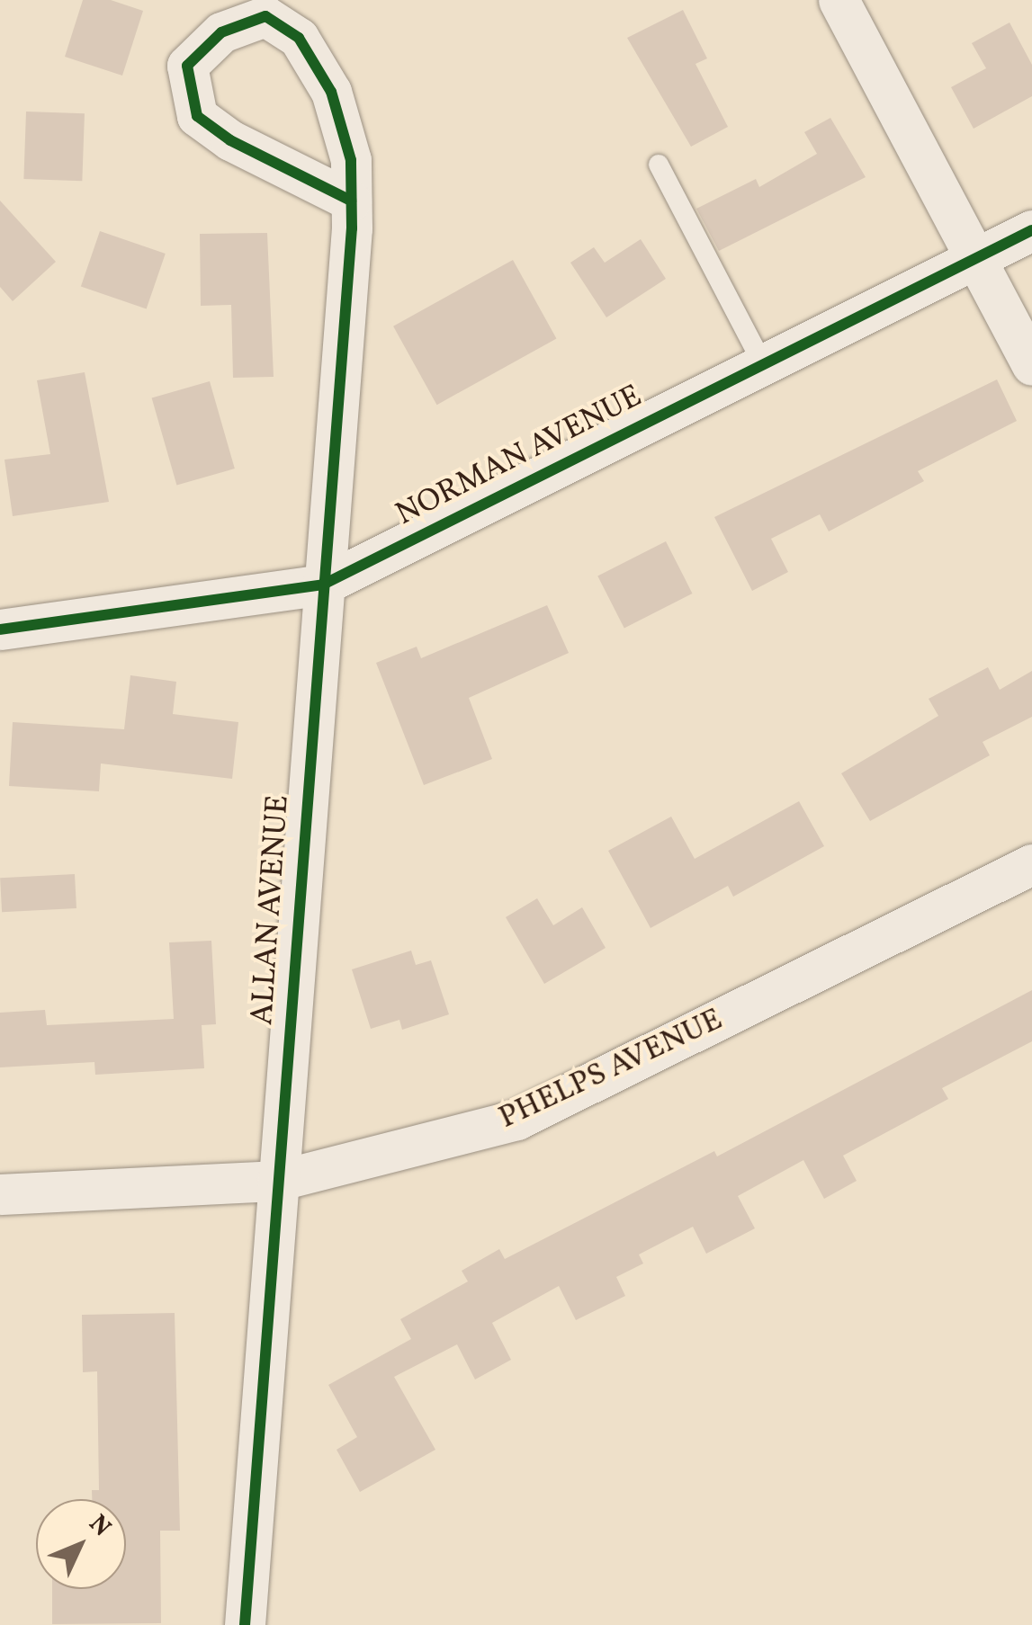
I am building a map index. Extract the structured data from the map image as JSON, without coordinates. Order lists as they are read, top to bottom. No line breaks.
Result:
{"streets":{"street":["NORMAN AVENUE","ALLAN AVENUE","PHELPS AVENUE"]},"crossings":[["NORMAN AVENUE","ALLAN AVENUE"],["ALLAN AVENUE","PHELPS AVENUE"]],"north":"top right"}
